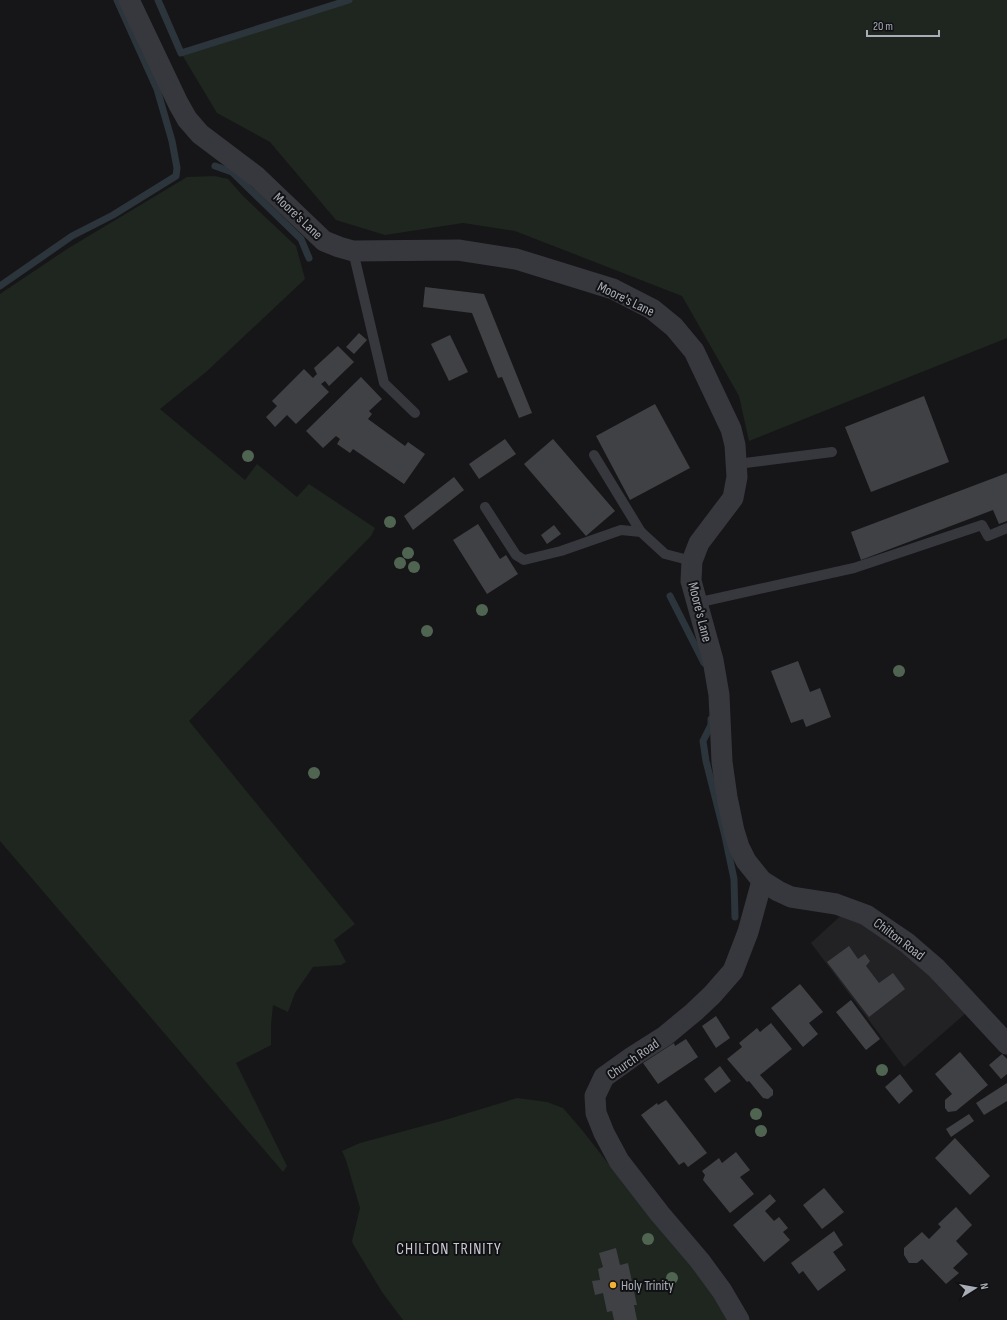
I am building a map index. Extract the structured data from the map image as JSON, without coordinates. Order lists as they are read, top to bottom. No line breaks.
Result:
{"streets":{"street":["Moore's Lane","Chilton Road","Church Road"]},"crossings":[["Moore's Lane","Chilton Road"],["Moore's Lane","Church Road"],["Chilton Road","Church Road"]],"districts":["CHILTON TRINITY"],"places":["Holy Trinity"],"scale_bar":"20 m","north":"right"}
